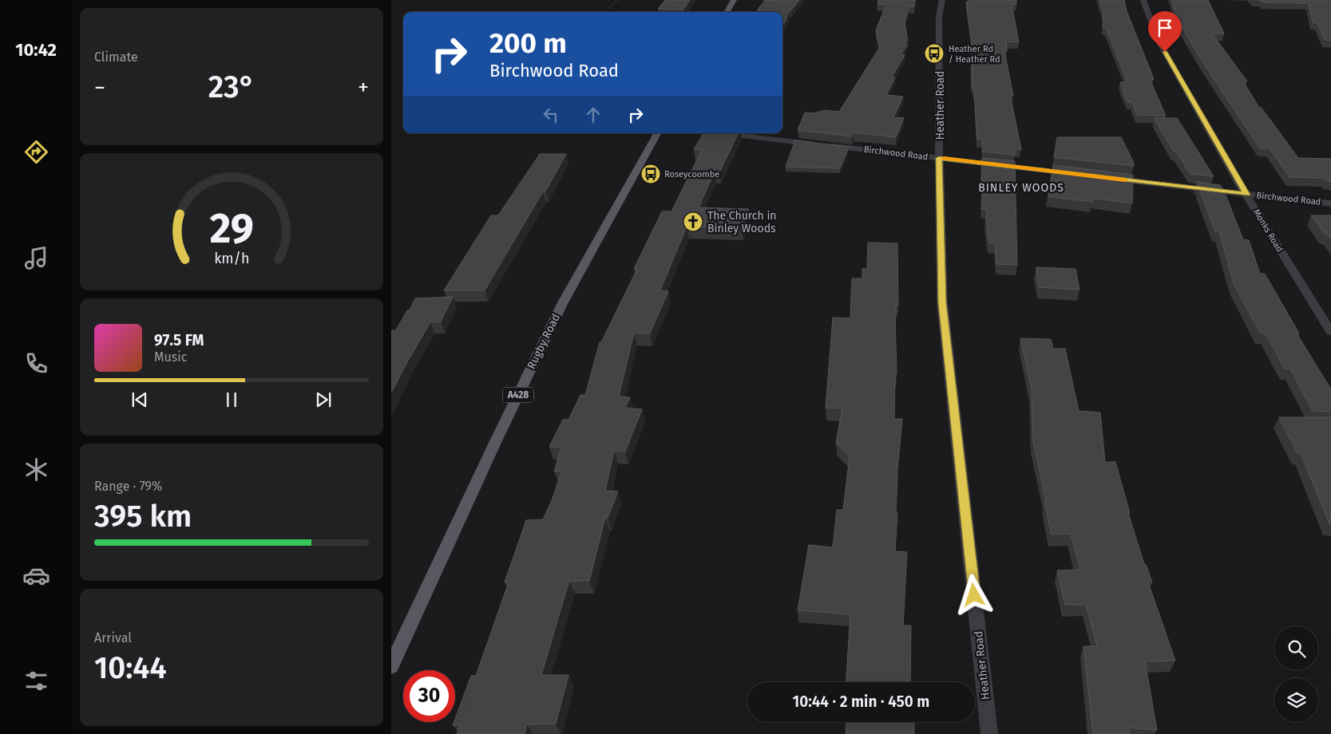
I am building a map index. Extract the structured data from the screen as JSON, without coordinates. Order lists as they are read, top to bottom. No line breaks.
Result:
{"streets":{"main road":["Rugby Road","A428"],"street":["Heather Road","Birchwood Road","Monks Road"]},"crossings":[["Heather Road","Birchwood Road"],["Birchwood Road","Monks Road"]],"districts":["BINLEY WOODS"],"places":{"bus stop":["Heather Rd / Heather Rd","Roseycoombe"],"church":["The Church in Binley Woods"]},"page":{"tabs":"10:42","tile":["Climate",["Range · 79%","395 km"],["Arrival","10:44"]],"turn":["200 m","Birchwood Road"],"heat":["−","23°","+"],"song":["97.5 FM","Music"],"limit":"30","trip":"10:44 · 2 min · 450 m","gauge":["29","km/h"]}}
